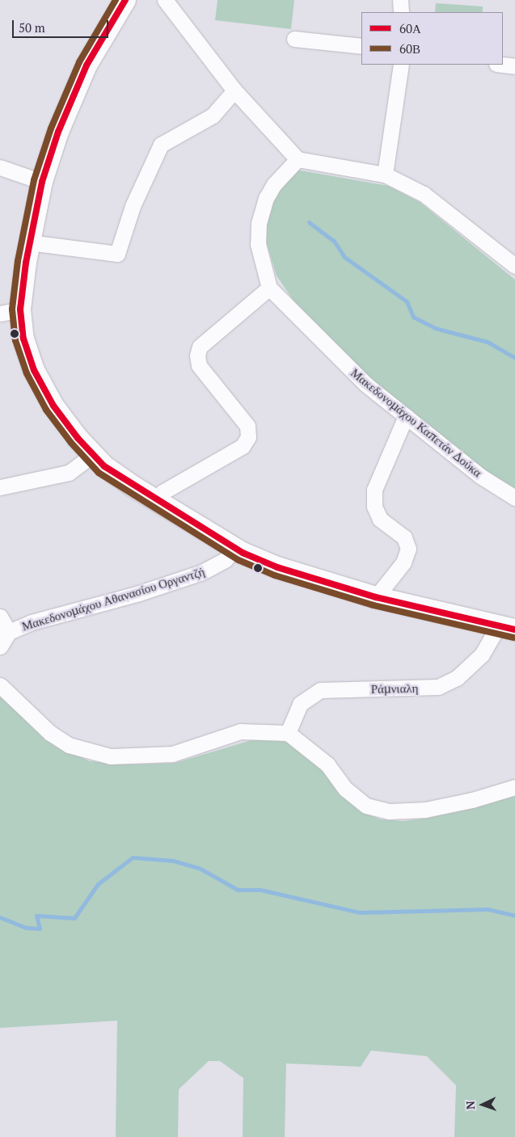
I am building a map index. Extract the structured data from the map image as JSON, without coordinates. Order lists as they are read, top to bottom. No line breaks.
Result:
{"streets":{"street":["Μακεδονομάχου Καπετάν Δούκα","Μακεδονομάχου Αθανασίου Οργαντζή","Ράμνιαλη"]},"lines":["transit line 60Α","transit line 60Β"],"legend":["60Α","60Β"],"scale_bar":"50 m","north":"left"}
